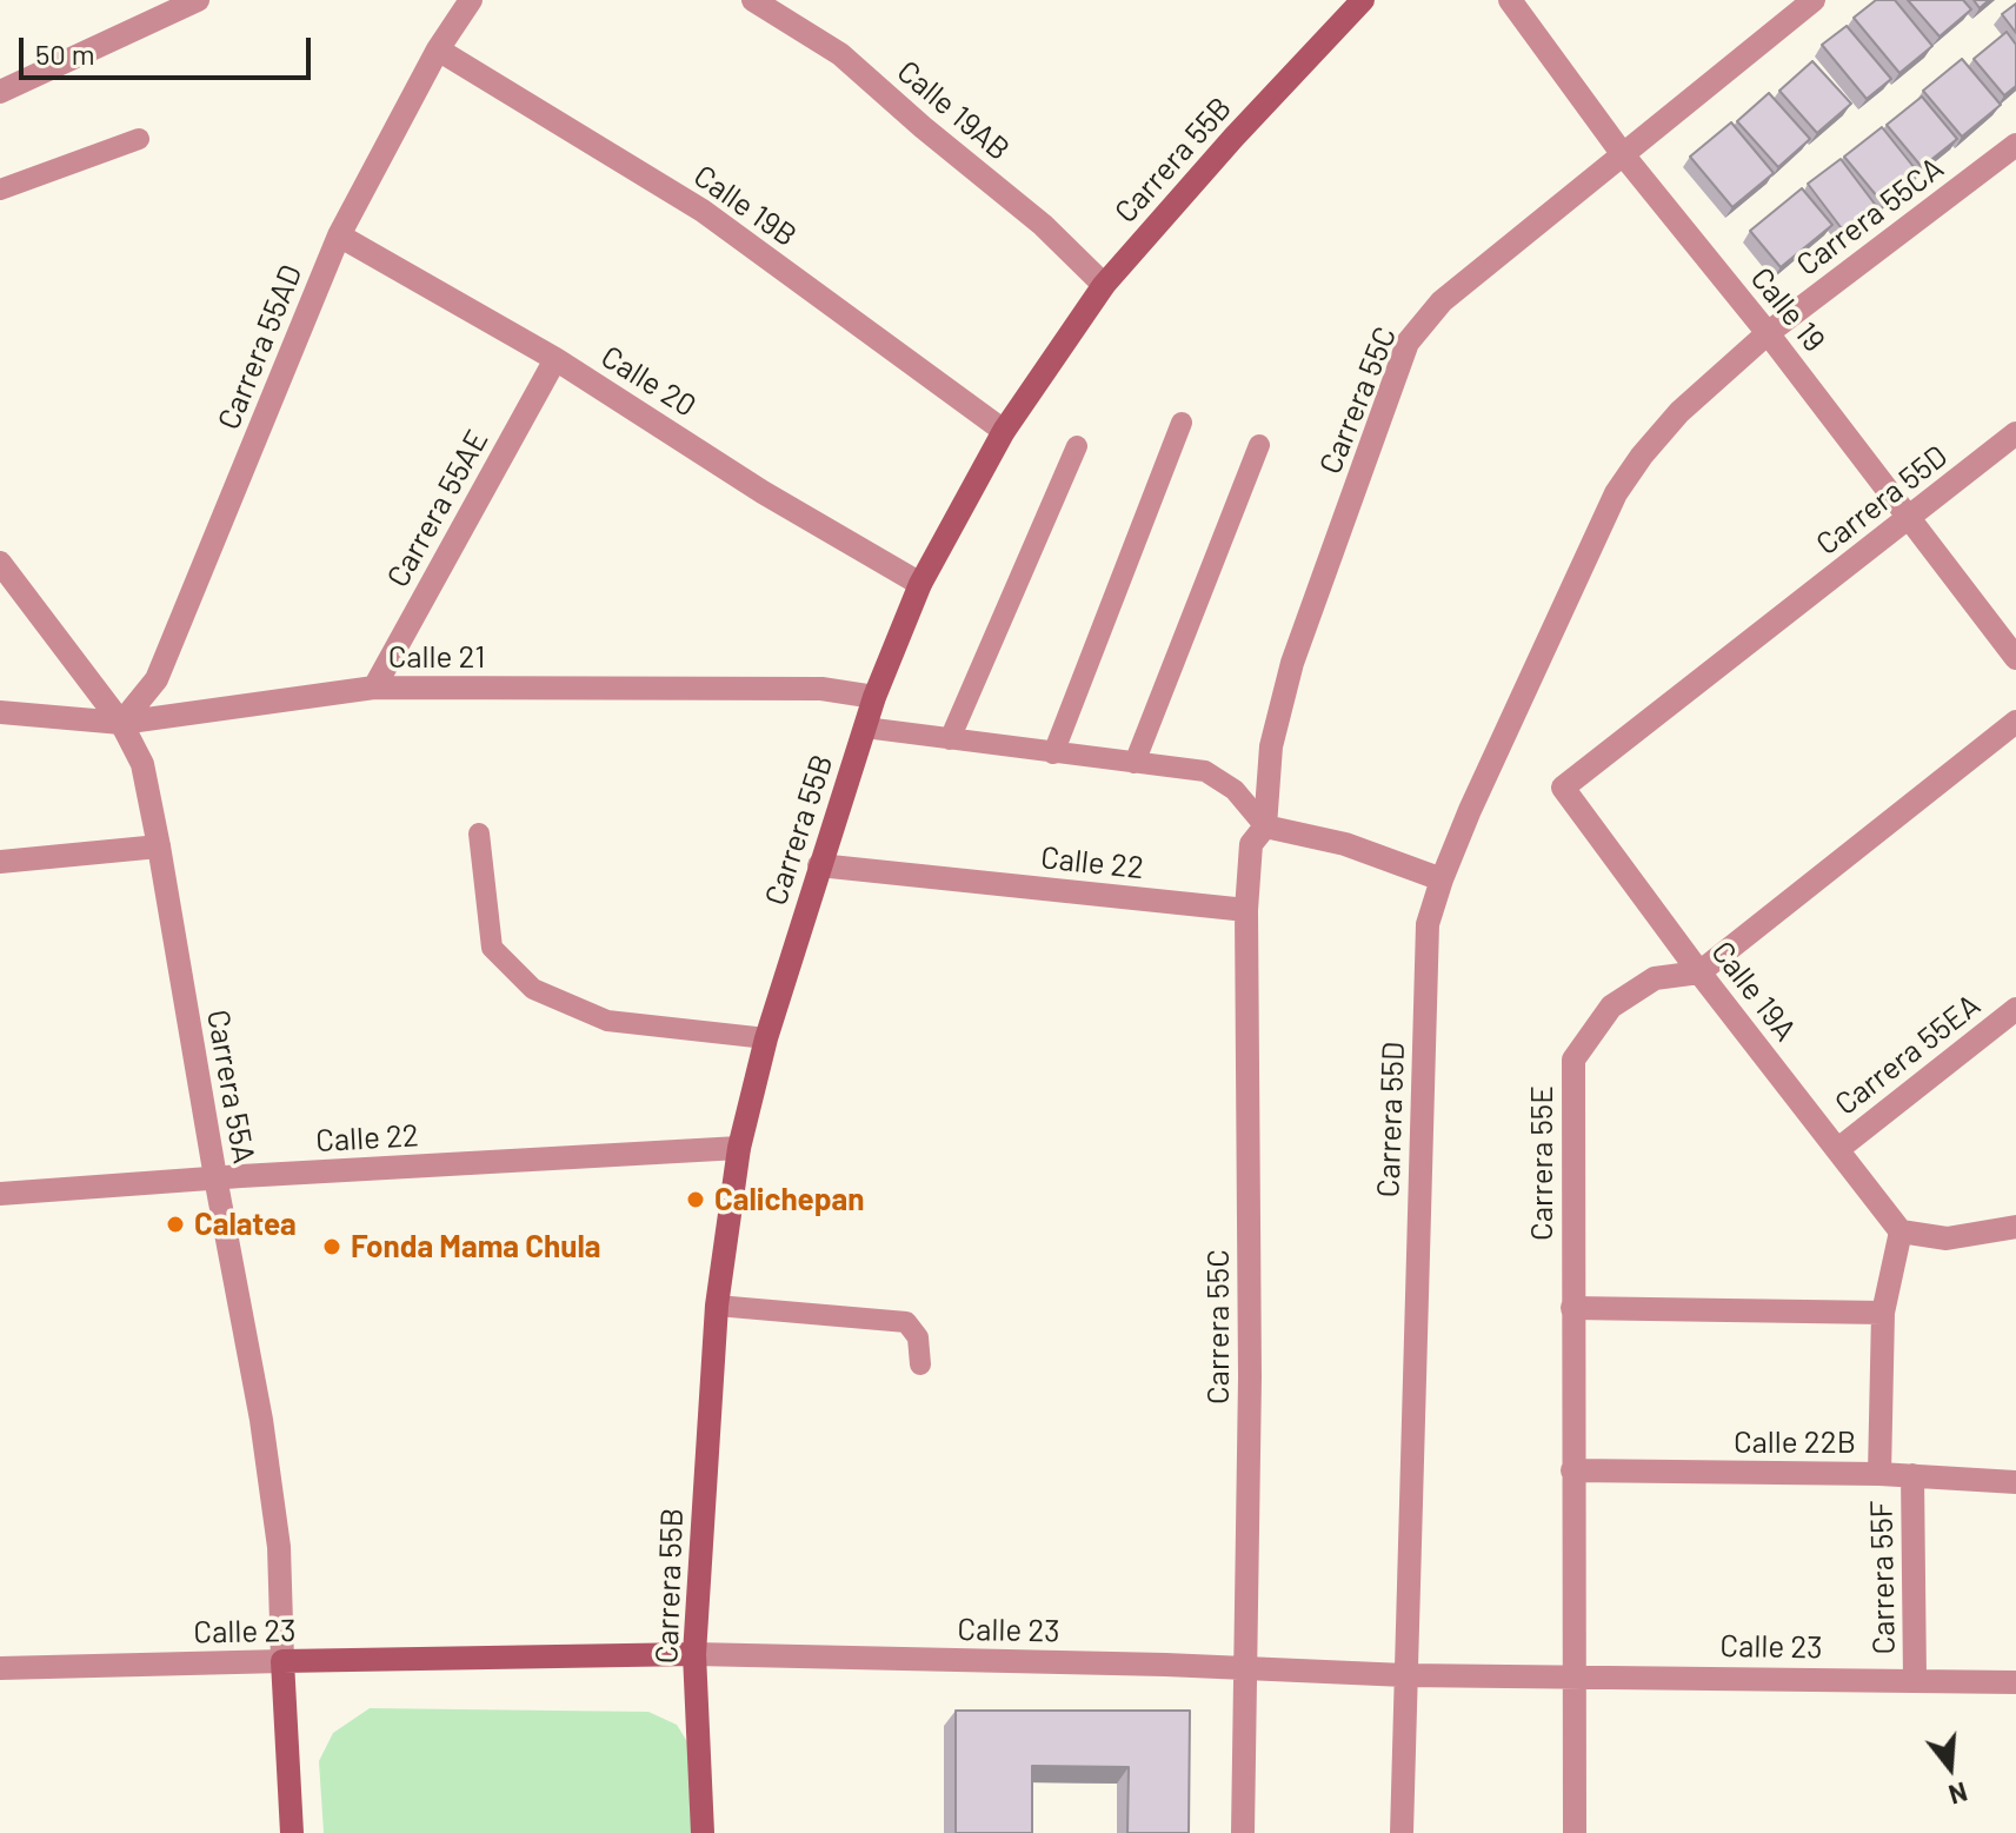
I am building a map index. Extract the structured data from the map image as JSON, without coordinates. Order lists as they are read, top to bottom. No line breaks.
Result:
{"streets":{"main road":["Carrera 55B","Carrera 55A","Calle 23"],"street":["Calle 19AB","Calle 19B","Carrera 55CA","Calle 19","Carrera 55AD","Calle 20","Carrera 55C","Carrera 55D","Carrera 55AE","Calle 21","Calle 22","Calle 19A","Carrera 55EA","Carrera 55E","Calle 22B","Carrera 55F"]},"crossings":[["Calle 19AB","Carrera 55B"],["Carrera 55B","Calle 19B"],["Carrera 55B","Calle 20"],["Carrera 55B","Calle 21"],["Carrera 55B","Calle 22"],["Carrera 55B","Calle 23"],["Calle 19B","Carrera 55AD"],["Carrera 55CA","Calle 19"],["Carrera 55CA","Carrera 55D"],["Calle 19","Carrera 55C"],["Calle 19","Carrera 55D"],["Carrera 55AD","Calle 20"],["Carrera 55AD","Calle 21"],["Carrera 55AD","Carrera 55A"],["Calle 20","Carrera 55AE"],["Carrera 55C","Calle 22"],["Carrera 55C","Calle 23"],["Carrera 55D","Calle 19A"],["Carrera 55D","Calle 23"],["Carrera 55AE","Calle 21"],["Calle 21","Carrera 55A"],["Calle 22","Carrera 55A"],["Calle 19A","Carrera 55EA"],["Calle 19A","Carrera 55E"],["Calle 19A","Carrera 55F"],["Carrera 55A","Calle 23"],["Carrera 55E","Calle 22B"],["Carrera 55E","Calle 23"],["Calle 22B","Carrera 55F"],["Carrera 55F","Calle 23"]],"places":["Calichepan","Calatea","Fonda Mama Chula"],"scale_bar":"50 m","north":"bottom"}
